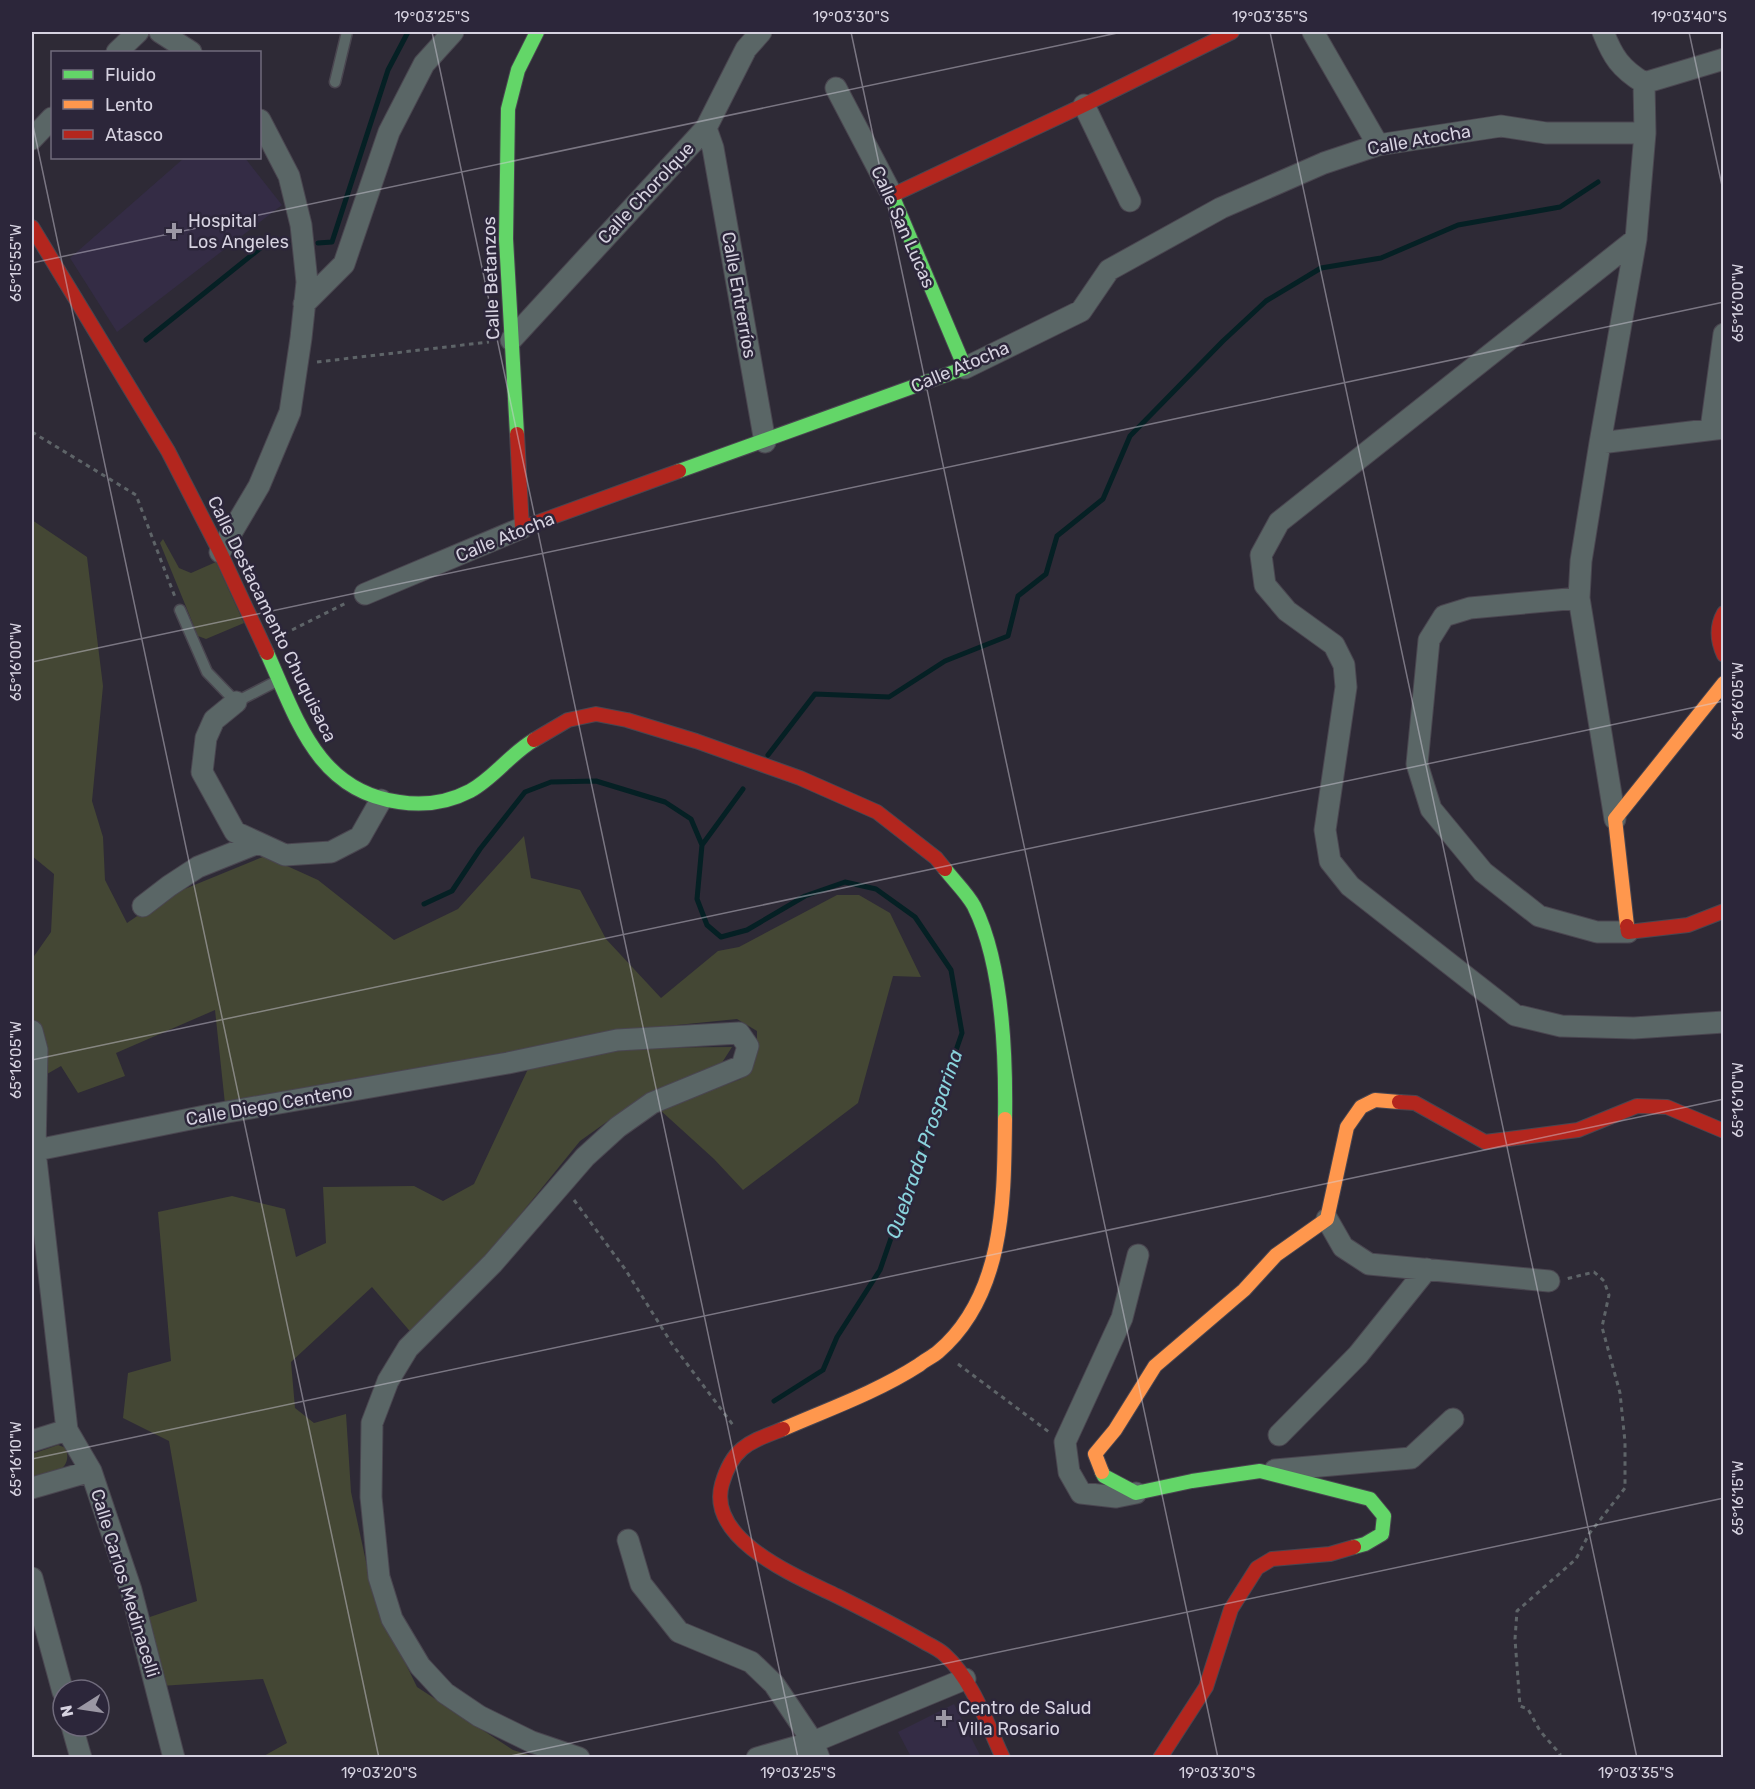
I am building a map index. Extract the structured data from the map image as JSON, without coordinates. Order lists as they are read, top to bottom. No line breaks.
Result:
{"streets":{"street":["Calle Atocha","Calle Chorolque","Calle San Lucas","Calle Betanzos","Calle Entrerríos","Calle Destacamento Chuquisaca","Calle Diego Centeno","Calle Carlos Medinacelli"]},"crossings":[["Calle Atocha","Calle San Lucas"],["Calle Atocha","Calle Betanzos"],["Calle Atocha","Calle Entrerríos"],["Calle Chorolque","Calle Betanzos"],["Calle Chorolque","Calle Entrerríos"],["Calle Diego Centeno","Calle Carlos Medinacelli"]],"water":["Quebrada Prosparina"],"places":{"health":["Hospital Los Angeles","Centro de Salud Villa Rosario"]},"legend":["Fluido","Lento","Atasco"],"north":"left","coordinates":["19°03'25\"S","19°03'30\"S","19°03'35\"S","19°03'40\"S","65°15'55\"W","65°16'00\"W","65°16'05\"W","65°16'10\"W","65°16'15\"W","19°03'20\"S"]}
